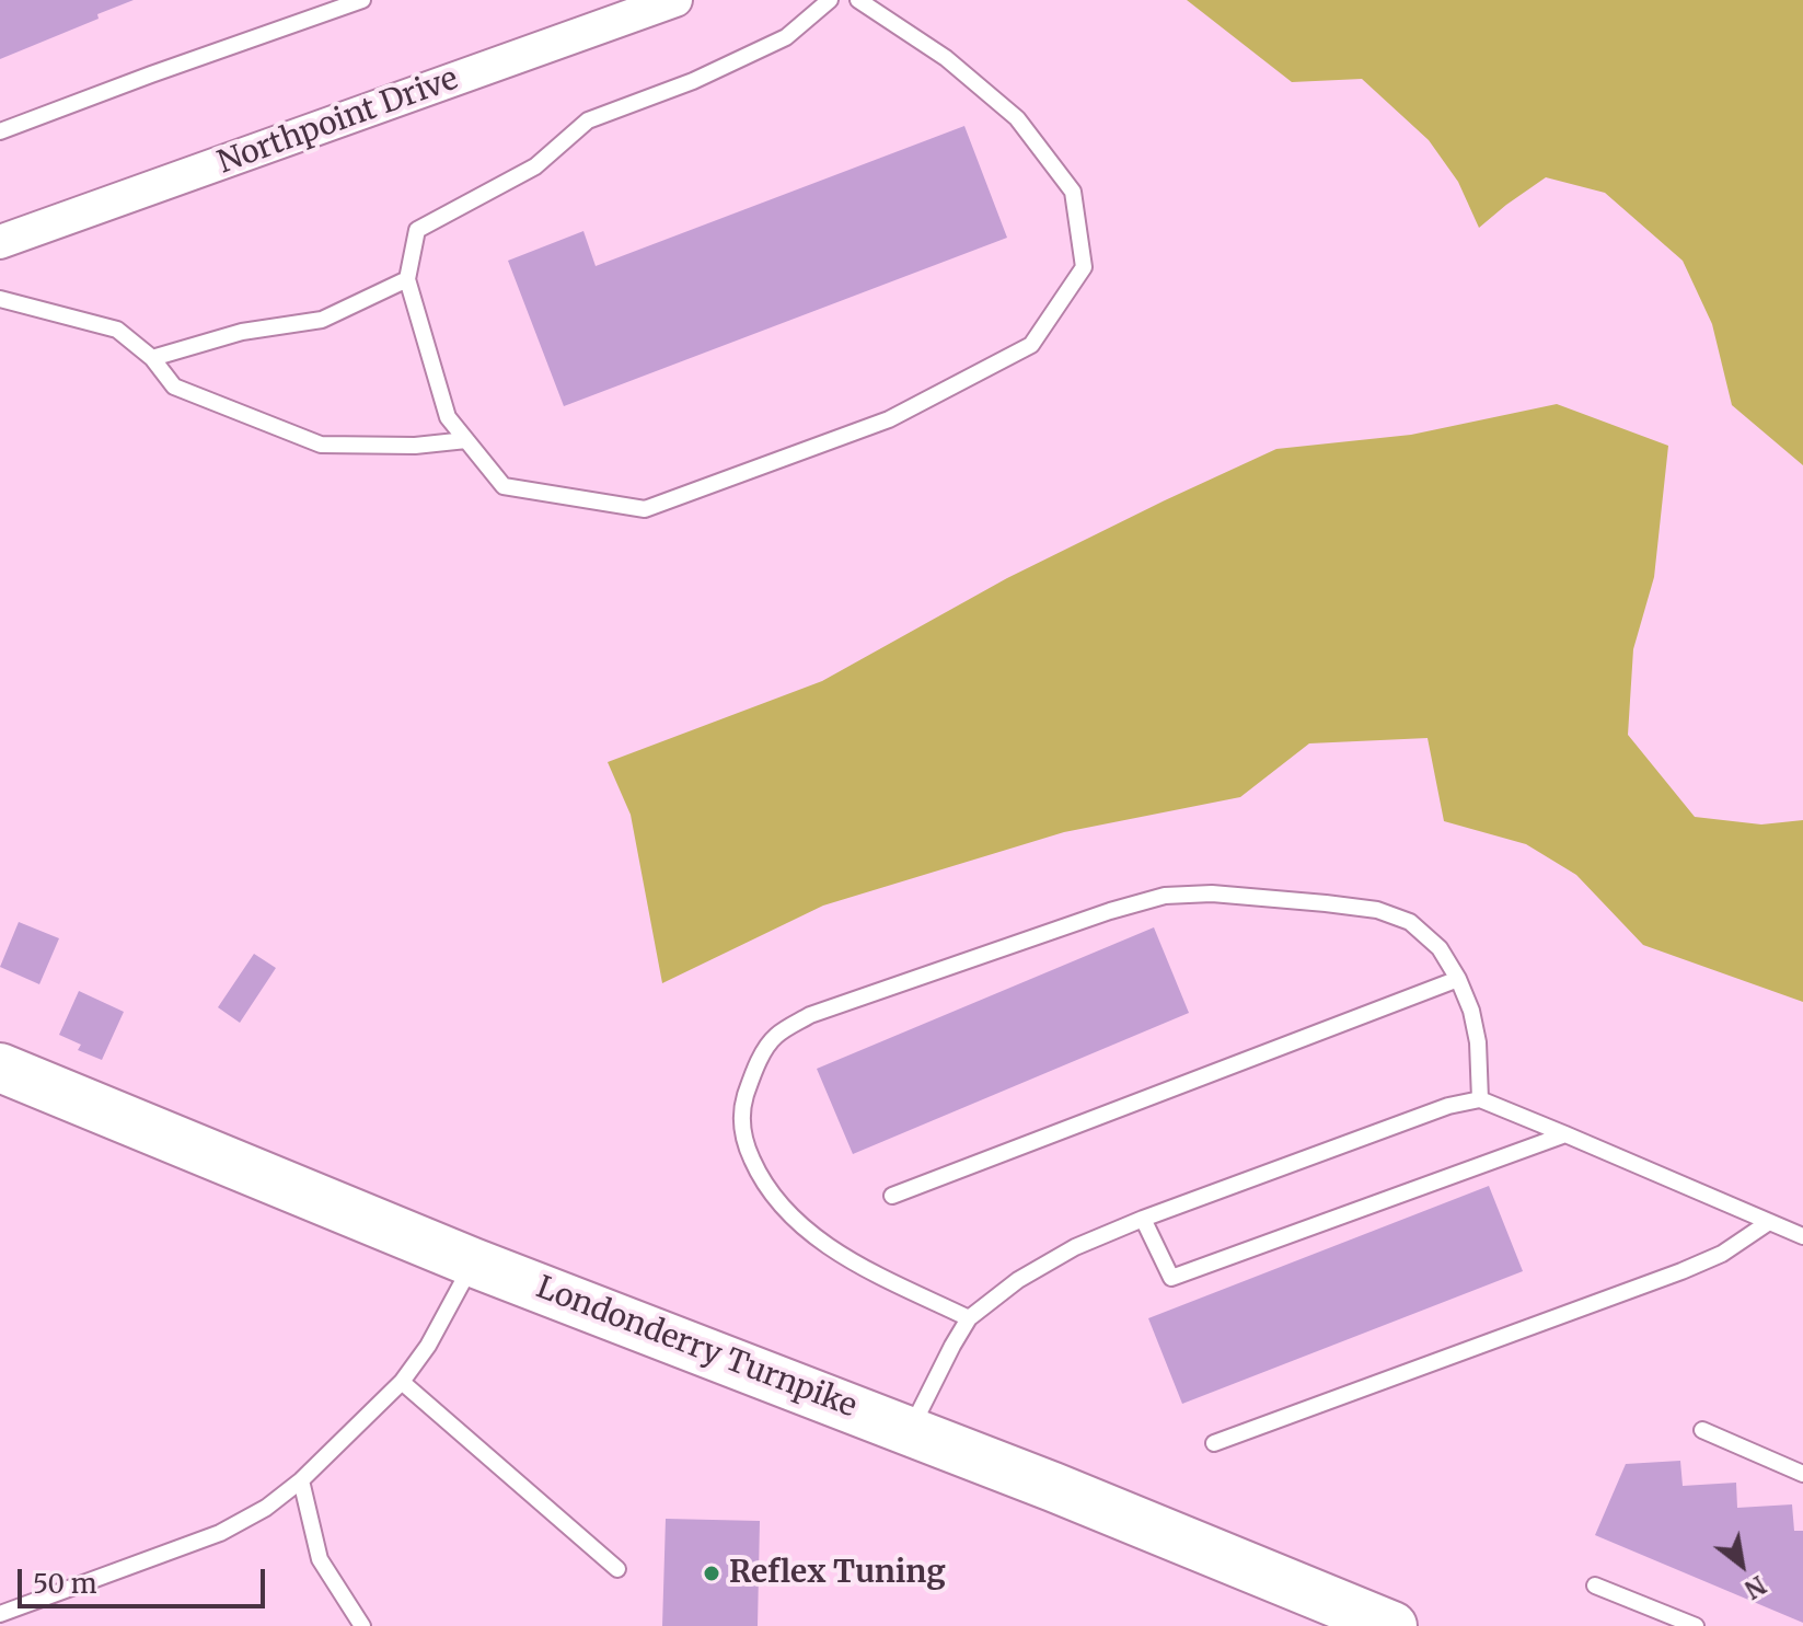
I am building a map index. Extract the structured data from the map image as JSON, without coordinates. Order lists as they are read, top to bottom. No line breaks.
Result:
{"streets":{"main road":["Londonderry Turnpike"],"street":["Northpoint Drive"]},"places":["Reflex Tuning"],"scale_bar":"50 m","north":"bottom right"}
